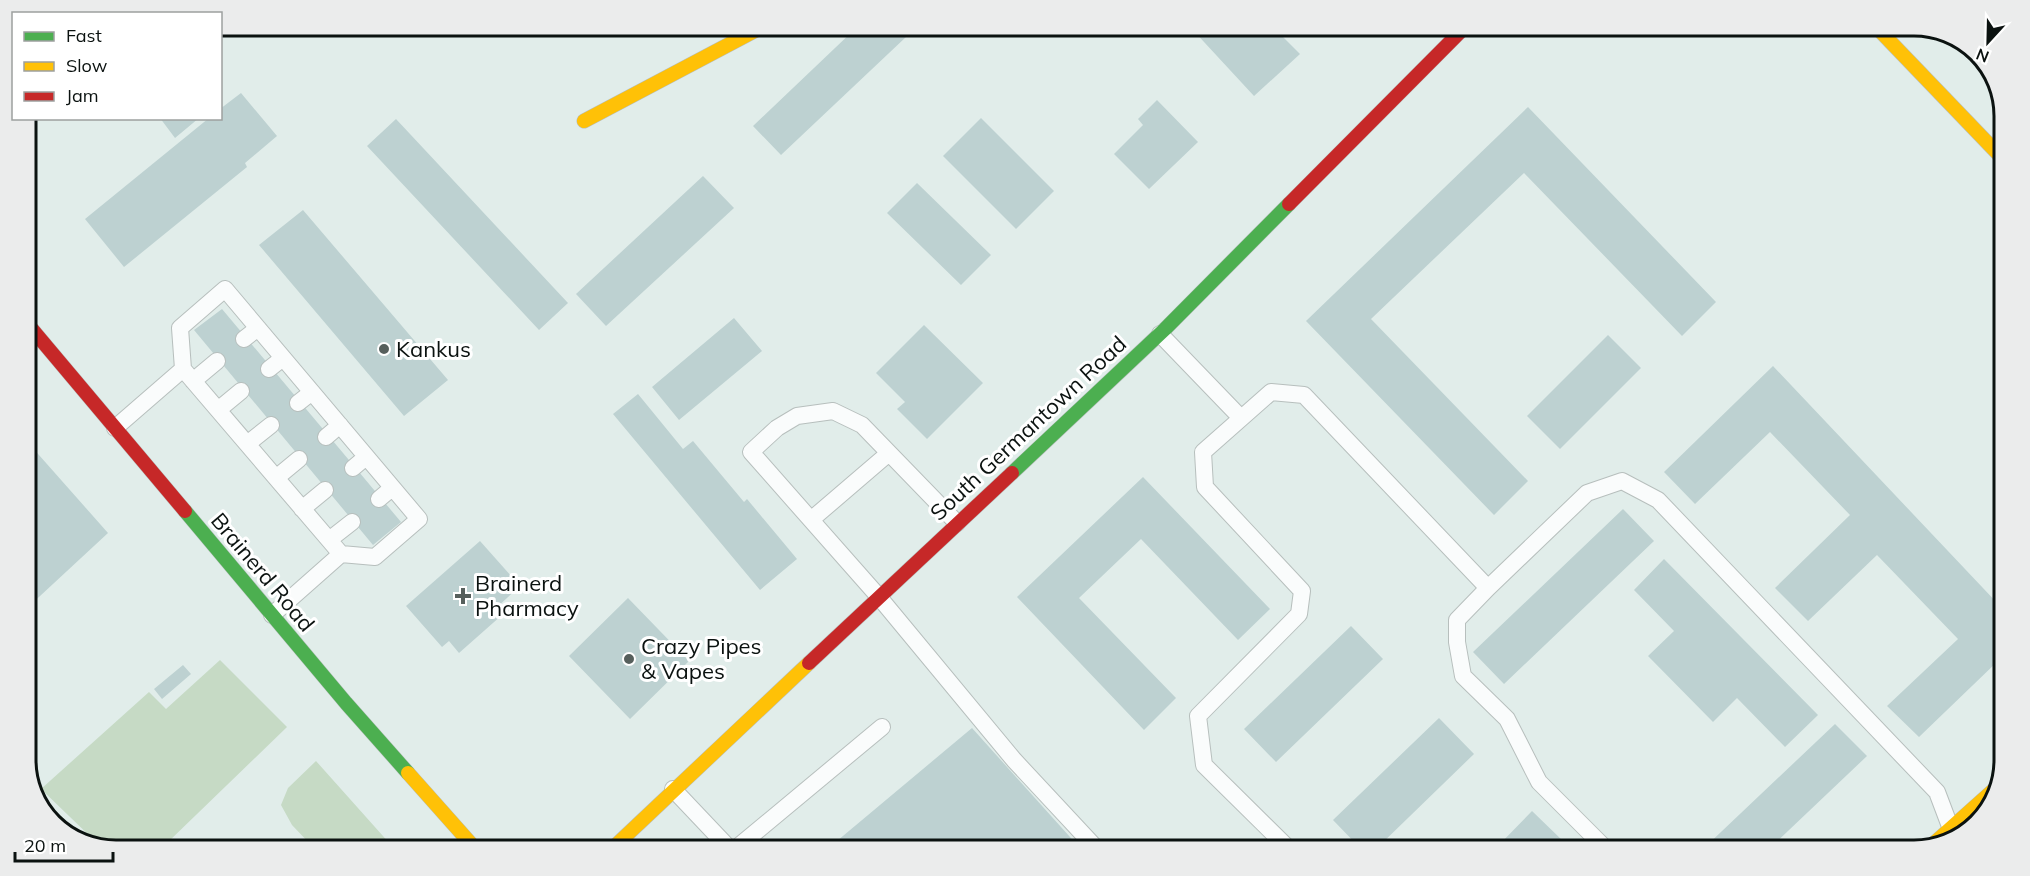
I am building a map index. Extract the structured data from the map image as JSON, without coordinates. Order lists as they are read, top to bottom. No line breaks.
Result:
{"streets":{"main road":["South Germantown Road","Brainerd Road"]},"places":{"other":["Kankus","Crazy Pipes & Vapes"],"health":["Brainerd Pharmacy"]},"legend":["Fast","Slow","Jam"],"scale_bar":"20 m","north":"bottom"}
